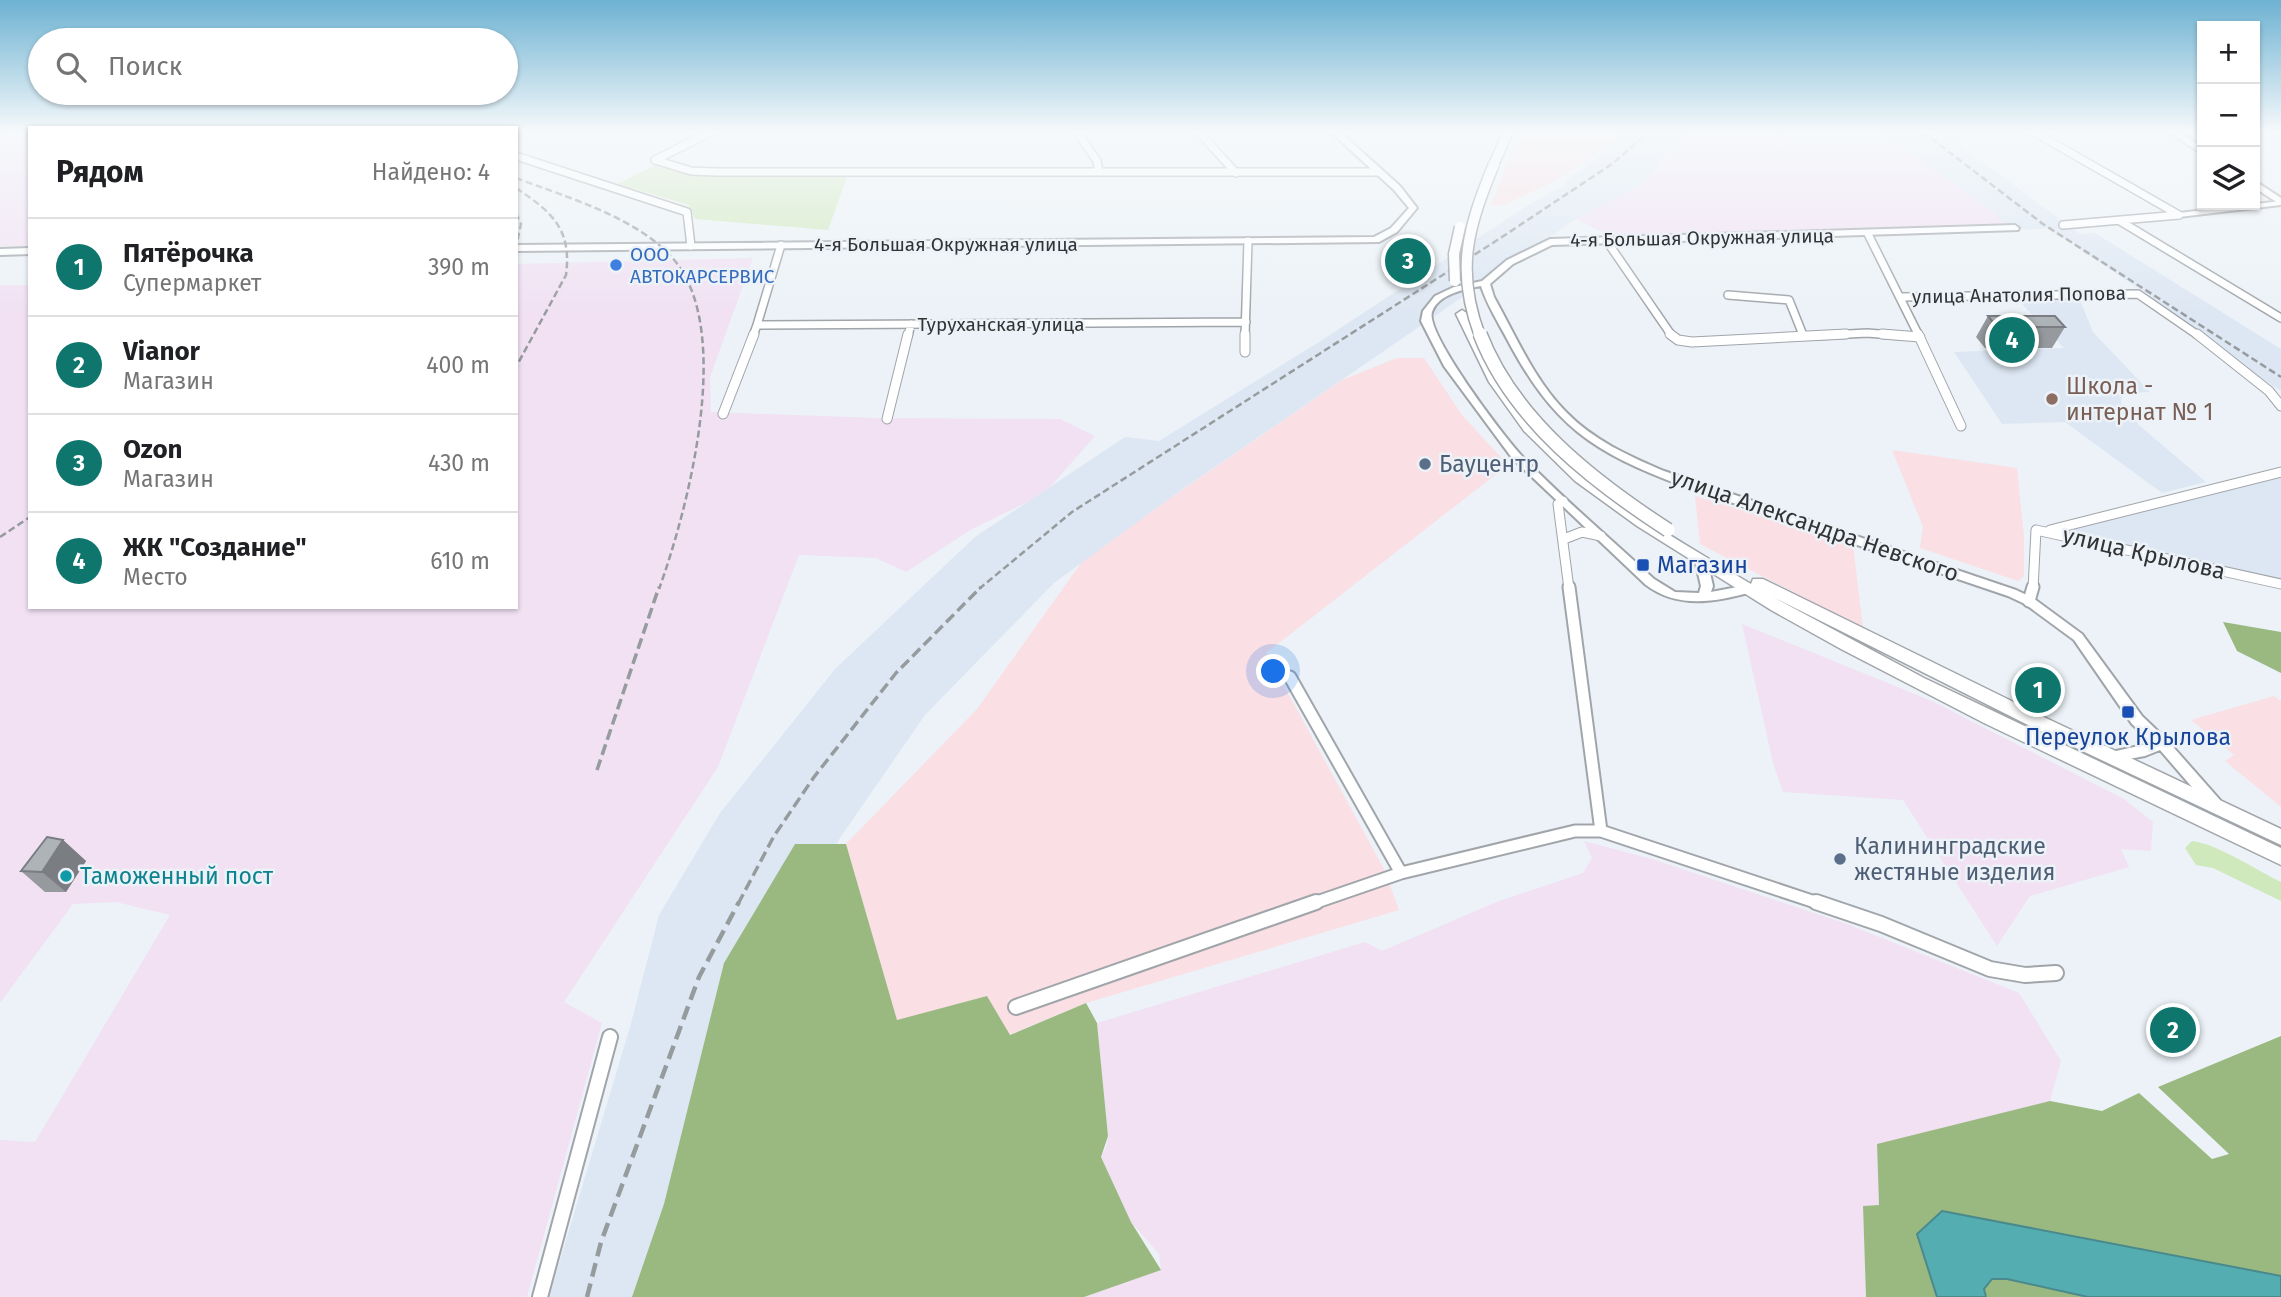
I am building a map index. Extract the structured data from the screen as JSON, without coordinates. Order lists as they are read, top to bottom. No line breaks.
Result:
{"streets":{"street":["4-я Большая Окружная улица","улица Анатолия Попова","Туруханская улица","улица Александра Невского","улица Крылова"]},"crossings":[["4-я Большая Окружная улица","улица Александра Невского"],["улица Александра Невского","улица Крылова"]],"places":{"other":["ООО АВТОКАРСЕРВИС","Школа - интернат № 1","Бауцентр","Калининградские жестяные изделия","Таможенный пост"],"transit":["Магазин","Переулок Крылова"]},"page":{"map_buttons":["+","−"],"search":"Поиск","heading":["Рядом","Найдено: 4"],"list":[{"mark":"1","name":"Пятёрочка","note":"Супермаркет","value":"390 m"},{"mark":"2","name":"Vianor","note":"Магазин","value":"400 m"},{"mark":"3","name":"Ozon","note":"Магазин","value":"430 m"},{"mark":"4","name":"ЖК \"Создание\"","note":"Место","value":"610 m"}],"pins":["3","4","1","2"]}}
